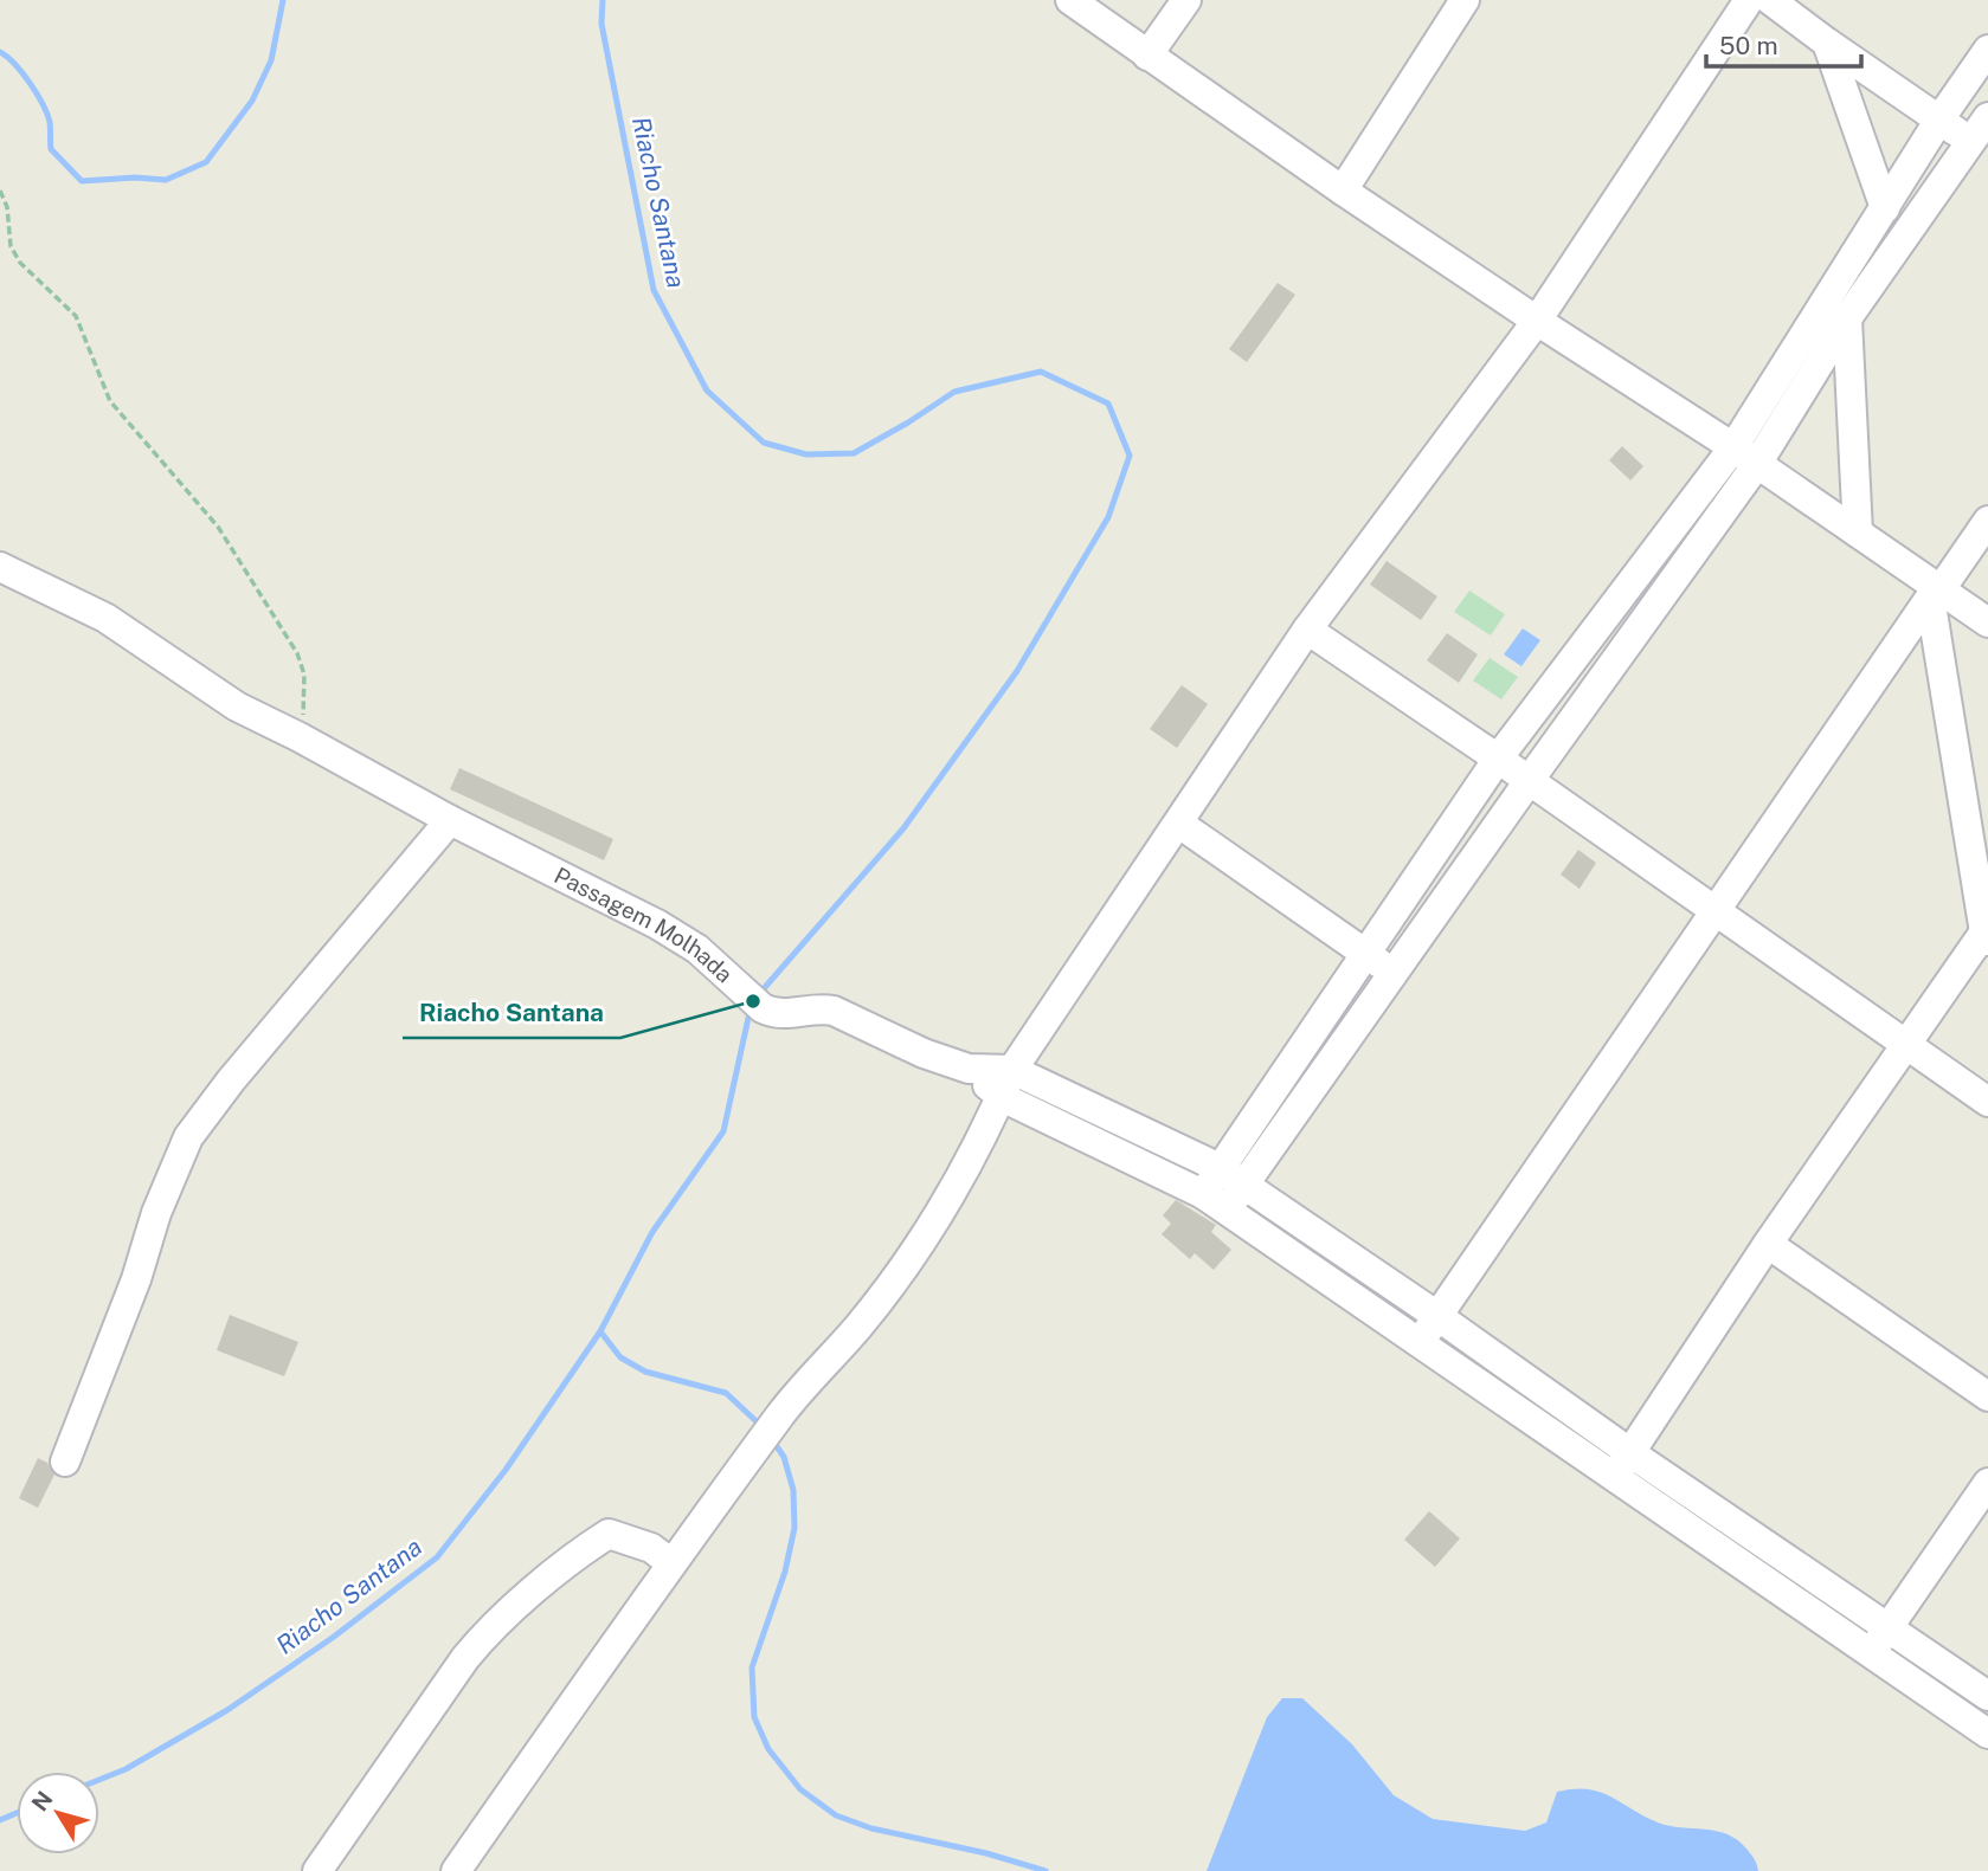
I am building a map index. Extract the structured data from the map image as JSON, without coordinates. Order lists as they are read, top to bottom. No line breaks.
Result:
{"streets":{"street":["Passagem Molhada"]},"water":["Riacho Santana"],"places":["Riacho Santana"],"scale_bar":"50 m","north":"top left"}
